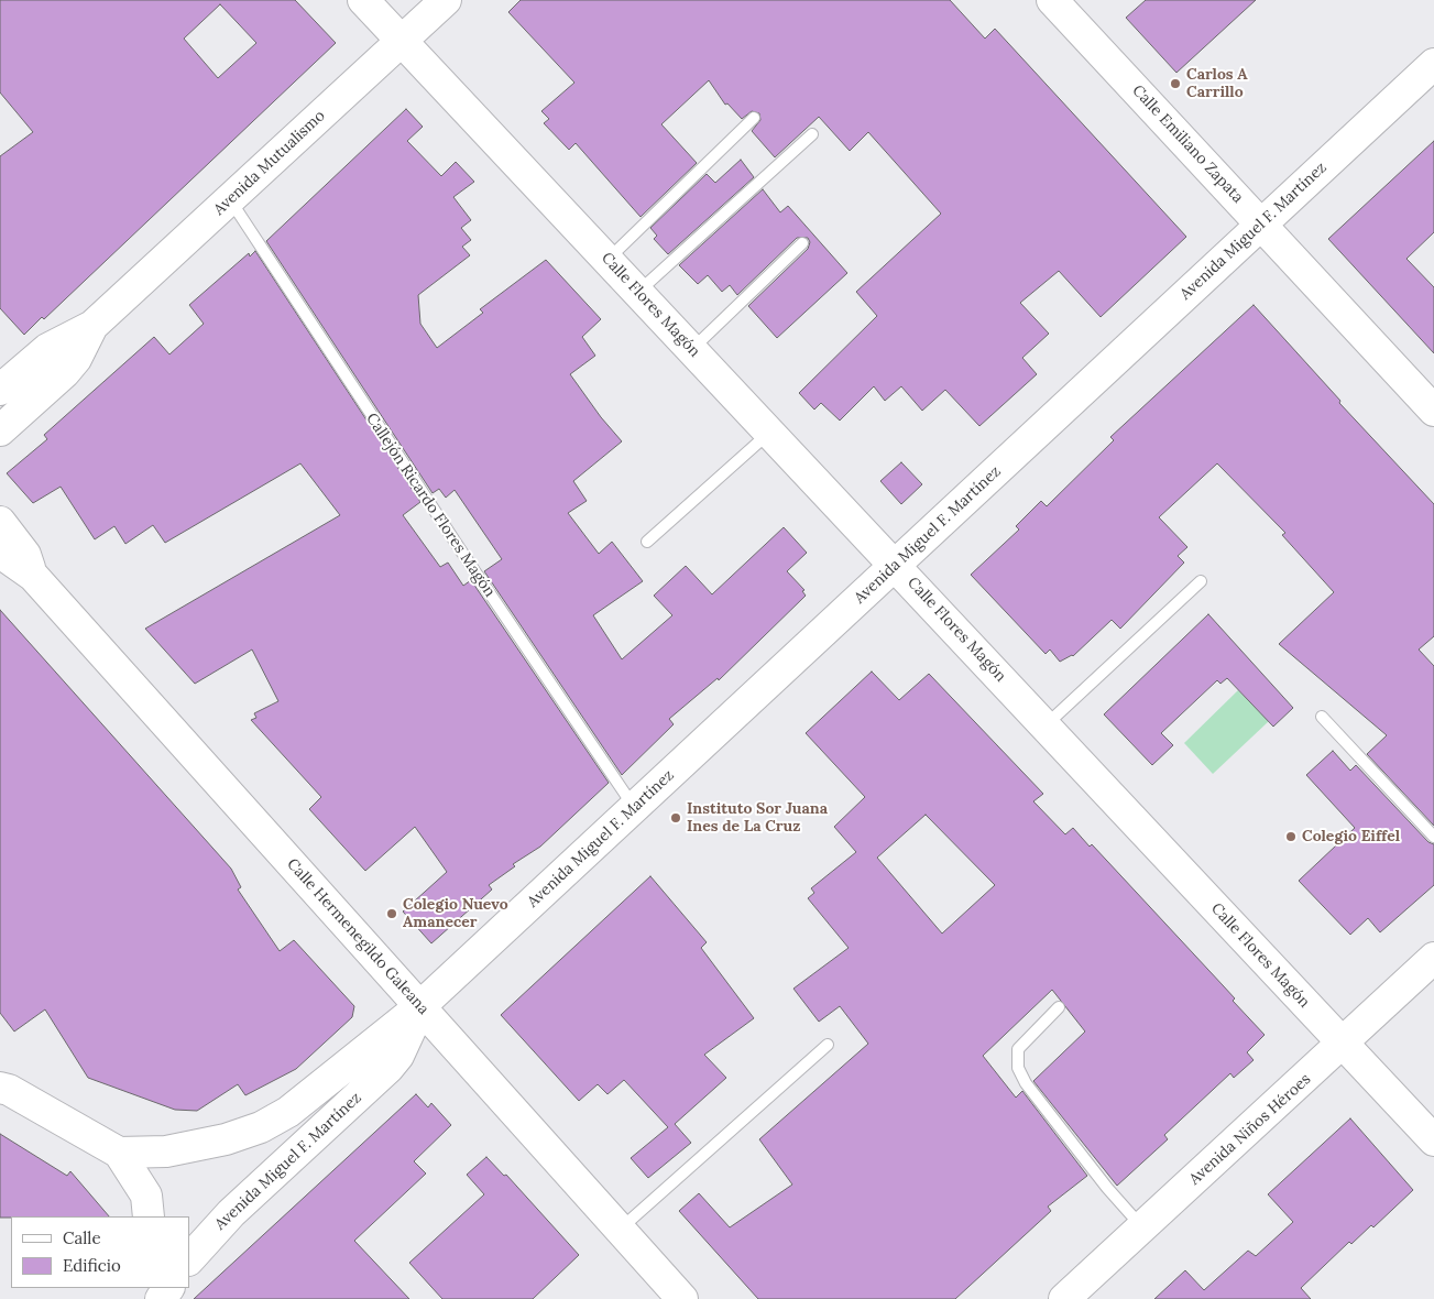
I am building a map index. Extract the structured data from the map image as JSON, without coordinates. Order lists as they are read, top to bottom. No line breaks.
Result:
{"streets":{"street":["Calle Emiliano Zapata","Avenida Mutualismo","Avenida Miguel F. Martínez","Calle Flores Magón","Calle Hermenegildo Galeana","Avenida Niños Héroes"],"lane":["Callejón Ricardo Flores Magón"]},"crossings":[["Calle Emiliano Zapata","Avenida Miguel F. Martínez"],["Avenida Mutualismo","Calle Flores Magón"],["Avenida Mutualismo","Callejón Ricardo Flores Magón"],["Avenida Miguel F. Martínez","Calle Flores Magón"],["Avenida Miguel F. Martínez","Callejón Ricardo Flores Magón"],["Avenida Miguel F. Martínez","Calle Hermenegildo Galeana"],["Calle Flores Magón","Avenida Niños Héroes"]],"places":["Carlos A Carrillo","Instituto Sor Juana Ines de La Cruz","Colegio Eiffel","Colegio Nuevo Amanecer"],"legend":["Calle","Edificio"]}
